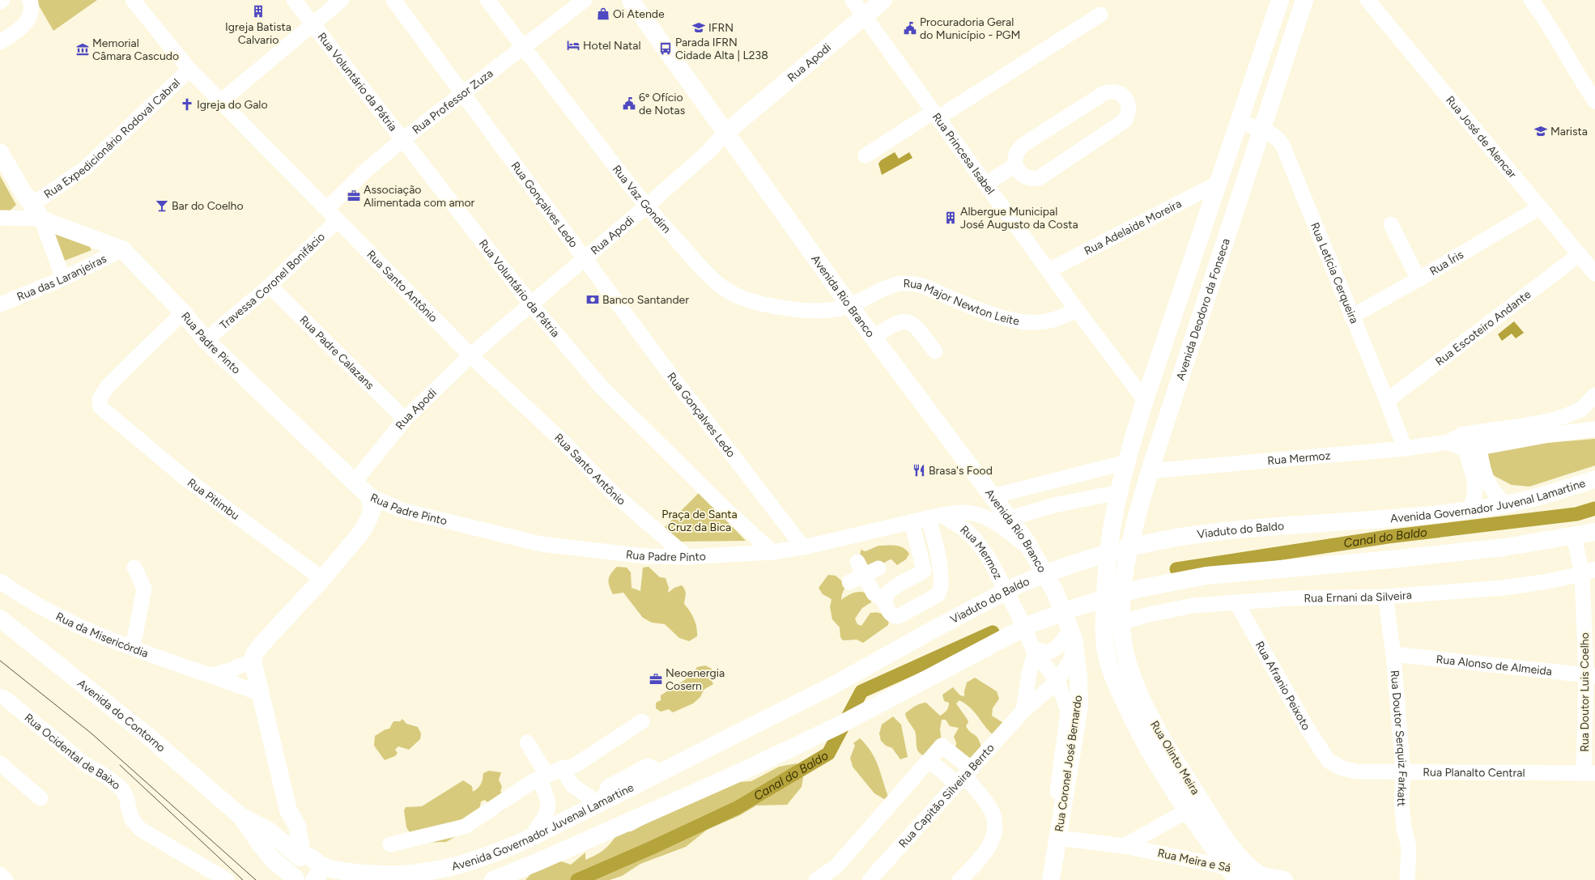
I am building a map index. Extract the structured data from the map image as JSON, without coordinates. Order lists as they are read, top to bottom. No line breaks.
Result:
{"streets":{"main road":["Rua Apodi","Avenida Rio Branco","Avenida Deodoro da Fonseca","Rua Padre Pinto","Avenida Governador Juvenal Lamartine","Viaduto do Baldo","Avenida do Contorno","Rua Olinto Meira","Rua Coronel José Bernardo","Rua Meira e Sá"],"street":["Rua Voluntário da Pátria","Rua Professor Zuza","Rua José de Alencar","Rua Expedicionário Rodoval Cabral","Rua Princesa Isabel","Rua Vaz Gondim","Rua Gonçalves Ledo","Rua Adelaide Moreira","Rua Íris","Rua Letícia Cerqueira","Rua das Laranjeiras","Travessa Coronel Bonifácio","Rua Santo Antônio","Rua Major Newton Leite","Rua Escoteiro Andante","Rua Padre Calazans","Rua Mermoz","Rua Pitimbu","Rua Ernani da Silveira","Rua da Misericórdia","Rua Alonso de Almeida","Rua Afranio Peixoto","Rua Doutor Luis Coelho","Rua Doutor Serquiz Farkatt","Rua Ocidental de Baixo","Rua Planalto Central","Rua Capitão Silveira Berrto"]},"crossings":[["Rua Apodi","Rua Voluntário da Pátria"],["Rua Apodi","Rua Princesa Isabel"],["Rua Apodi","Rua Vaz Gondim"],["Rua Apodi","Rua Gonçalves Ledo"],["Rua Apodi","Rua Santo Antônio"],["Rua Apodi","Avenida Rio Branco"],["Rua Apodi","Rua Padre Pinto"],["Rua Apodi","Rua Padre Calazans"],["Rua Voluntário da Pátria","Rua Professor Zuza"],["Rua Voluntário da Pátria","Rua Padre Pinto"],["Rua Professor Zuza","Rua Vaz Gondim"],["Rua Professor Zuza","Rua Gonçalves Ledo"],["Rua Professor Zuza","Rua Santo Antônio"],["Rua José de Alencar","Rua Íris"],["Rua José de Alencar","Rua Escoteiro Andante"],["Rua Expedicionário Rodoval Cabral","Rua Santo Antônio"],["Rua Expedicionário Rodoval Cabral","Rua Padre Pinto"],["Rua Princesa Isabel","Rua Adelaide Moreira"],["Rua Princesa Isabel","Rua Major Newton Leite"],["Rua Vaz Gondim","Avenida Rio Branco"],["Rua Vaz Gondim","Rua Major Newton Leite"],["Rua Gonçalves Ledo","Rua Padre Pinto"],["Rua Gonçalves Ledo","Rua Mermoz"],["Rua Íris","Rua Letícia Cerqueira"],["Rua Letícia Cerqueira","Avenida Deodoro da Fonseca"],["Rua Letícia Cerqueira","Rua Escoteiro Andante"],["Rua Letícia Cerqueira","Rua Mermoz"],["Rua das Laranjeiras","Rua Padre Pinto"],["Travessa Coronel Bonifácio","Rua Santo Antônio"],["Travessa Coronel Bonifácio","Rua Padre Pinto"],["Travessa Coronel Bonifácio","Rua Padre Calazans"],["Rua Santo Antônio","Rua Padre Pinto"],["Avenida Rio Branco","Rua Major Newton Leite"],["Avenida Rio Branco","Rua Mermoz"],["Avenida Rio Branco","Rua Coronel José Bernardo"],["Avenida Deodoro da Fonseca","Rua Mermoz"],["Avenida Deodoro da Fonseca","Rua Ernani da Silveira"],["Avenida Deodoro da Fonseca","Rua Olinto Meira"],["Rua Padre Pinto","Rua Mermoz"],["Rua Padre Pinto","Rua Pitimbu"],["Rua Mermoz","Rua Coronel José Bernardo"],["Avenida Governador Juvenal Lamartine","Viaduto do Baldo"],["Avenida Governador Juvenal Lamartine","Avenida do Contorno"],["Rua Ernani da Silveira","Rua Afranio Peixoto"],["Rua Ernani da Silveira","Rua Doutor Luis Coelho"],["Rua Ernani da Silveira","Rua Doutor Serquiz Farkatt"],["Rua Ernani da Silveira","Rua Olinto Meira"],["Rua Alonso de Almeida","Rua Doutor Luis Coelho"],["Rua Alonso de Almeida","Rua Doutor Serquiz Farkatt"],["Rua Afranio Peixoto","Rua Planalto Central"],["Rua Doutor Luis Coelho","Rua Planalto Central"],["Rua Doutor Serquiz Farkatt","Rua Planalto Central"],["Rua Olinto Meira","Rua Meira e Sá"],["Rua Coronel José Bernardo","Rua Capitão Silveira Berrto"],["Rua Coronel José Bernardo","Rua Meira e Sá"]],"water":["Canal do Baldo"],"parks":["Praça de Santa Cruz da Bica"],"places":{"building":["Igreja Batista Calvario","Albergue Municipal José Augusto da Costa"],"shop":["Oi Atende"],"school or university":["IFRN","Marista"],"public building":["Procuradoria Geral do Município - PGM","6º Ofício de Notas"],"hotel":["Hotel Natal"],"bus stop":["Parada IFRN Cidade Alta | L238"],"museum":["Memorial Câmara Cascudo"],"church":["Igreja do Galo"],"office":["Associação Alimentada com amor","Neoenergia Cosern"],"bar":["Bar do Coelho"],"bank":["Banco Santander"],"restaurant":["Brasa's Food"]}}
